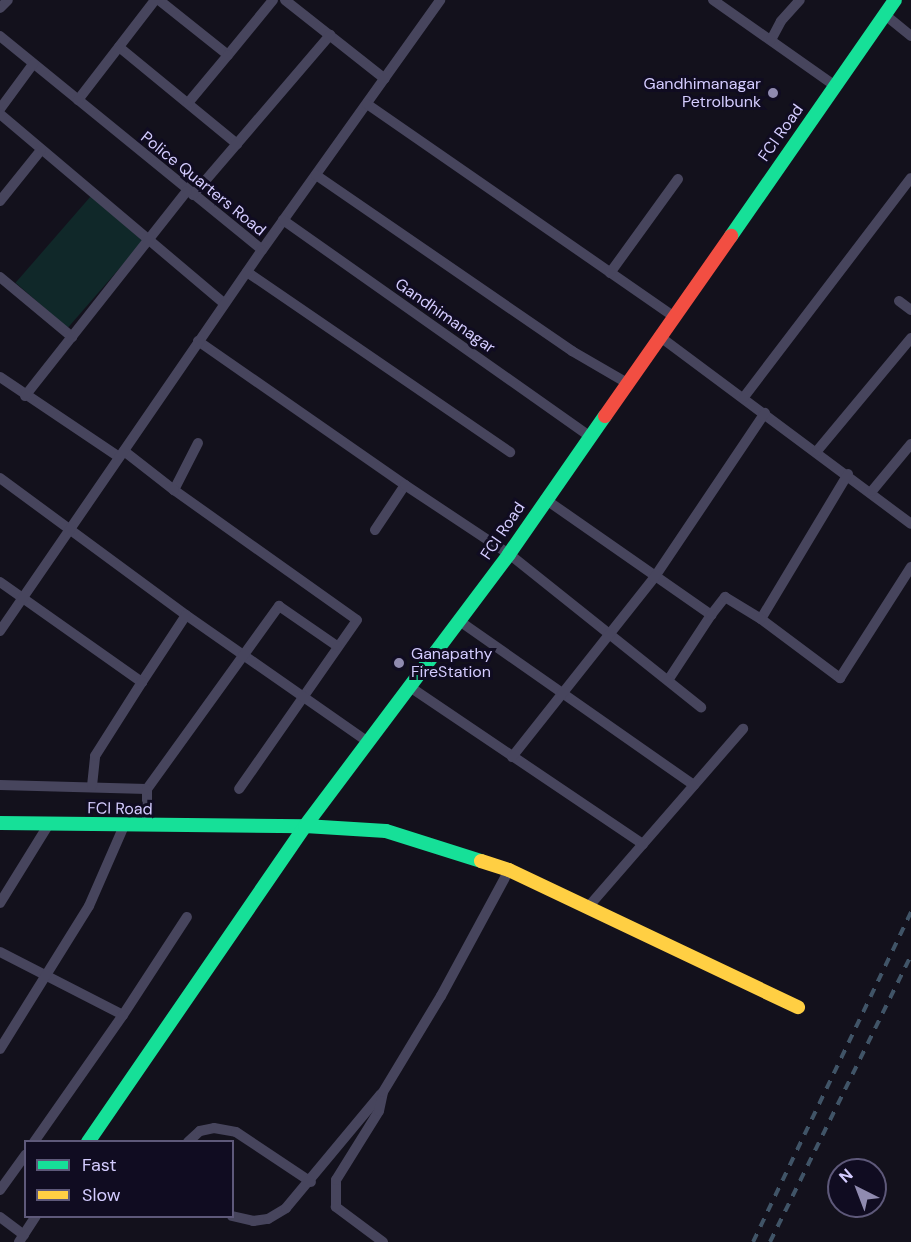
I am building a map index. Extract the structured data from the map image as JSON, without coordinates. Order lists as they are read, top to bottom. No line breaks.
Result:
{"streets":{"street":["FCI Road","Police Quarters Road","Gandhimanagar"]},"crossings":[["FCI Road","Gandhimanagar"],["Police Quarters Road","Gandhimanagar"]],"places":["Gandhimanagar Petrolbunk","Ganapathy FireStation"],"legend":["Fast","Slow"],"north":"top left"}
